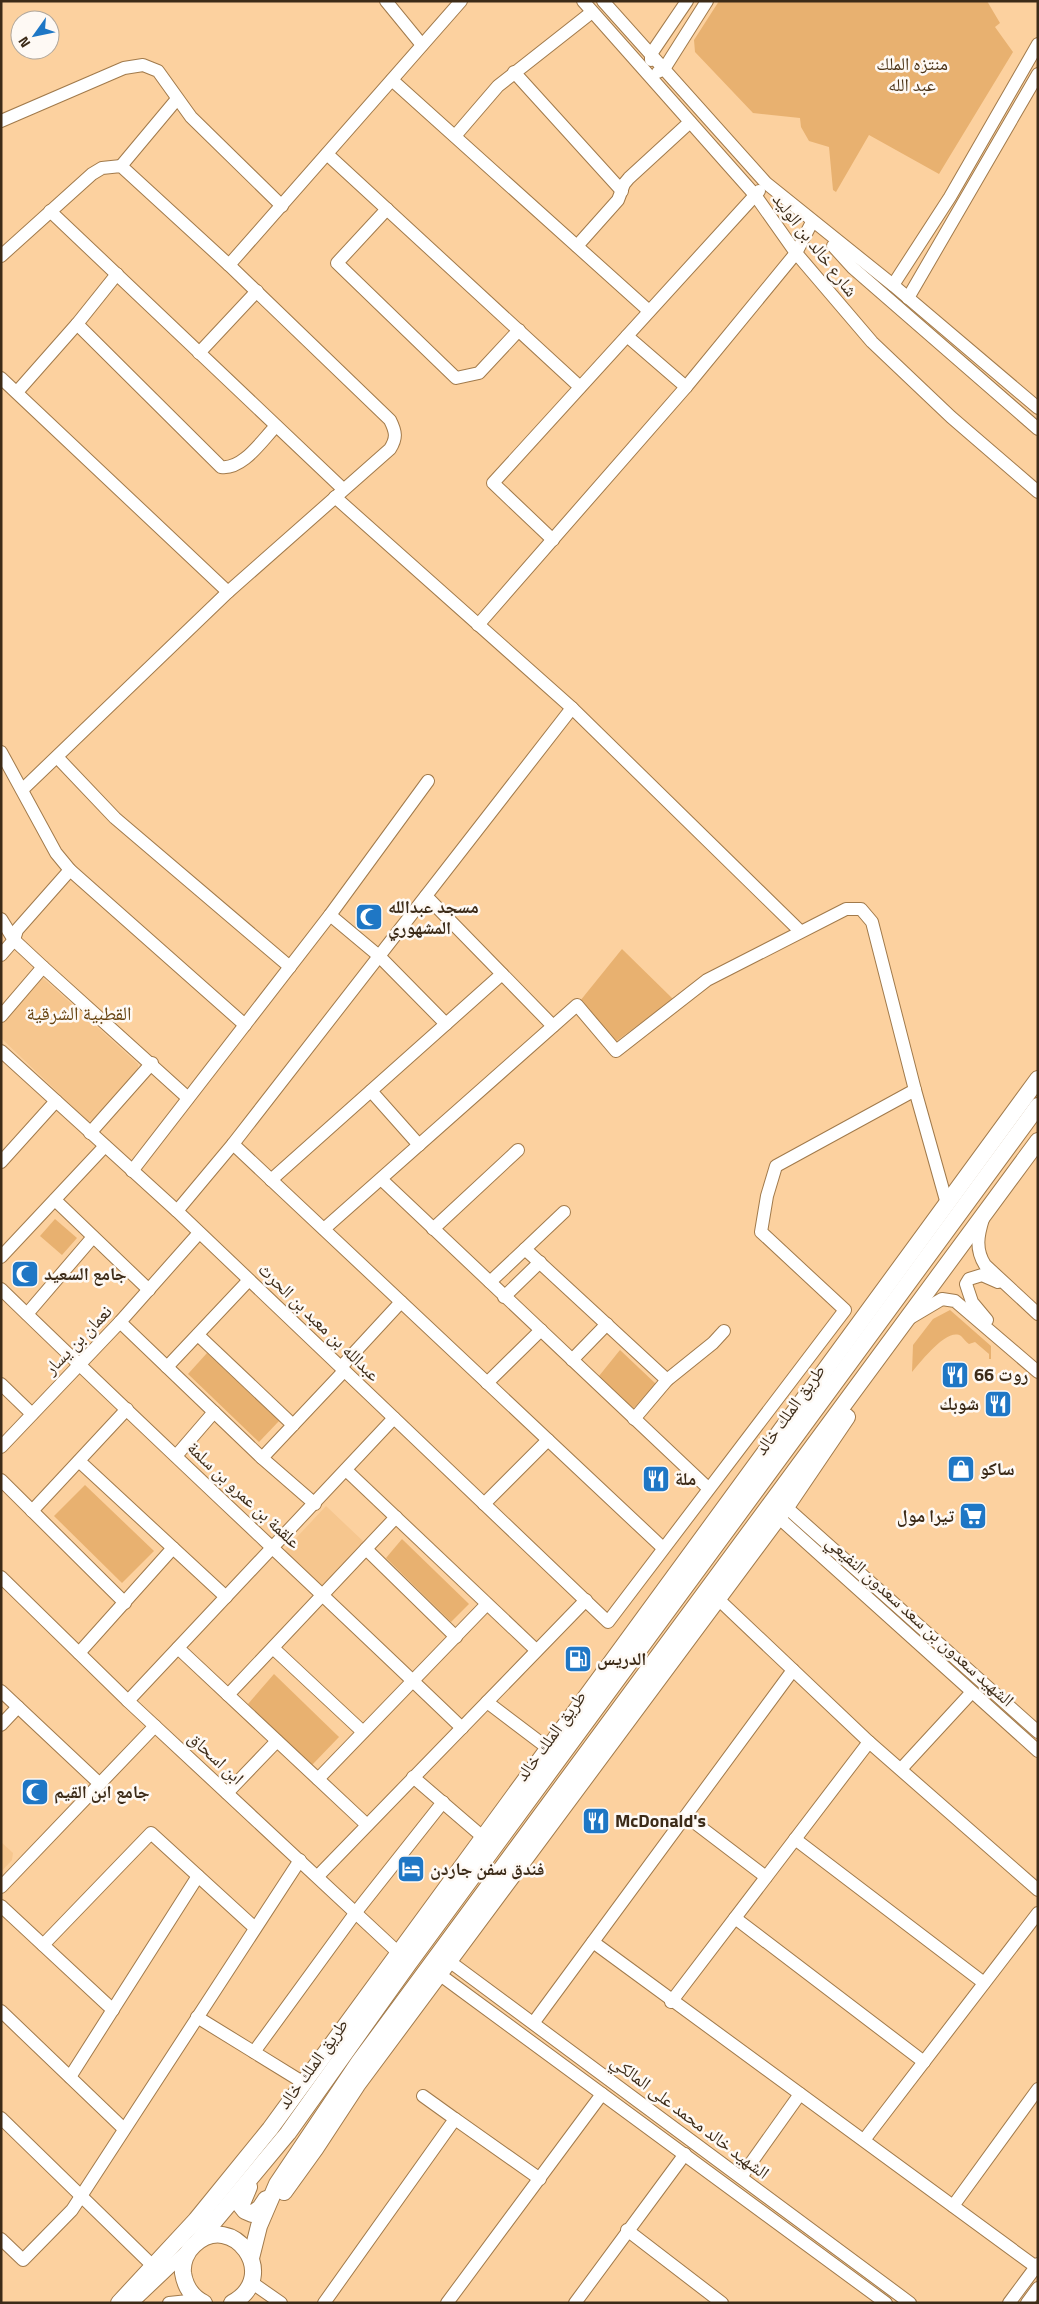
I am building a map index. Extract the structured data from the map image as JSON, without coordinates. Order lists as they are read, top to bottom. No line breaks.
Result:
{"streets":{"main road":["طريق الملك خالد"],"street":["شارع خالد بن الوليد","عبدالله بن معبد بن الحرث","نعمان بن يسار","علقمة بن عمرو بن سلمة","الشهيد سعدون بن سعد سعدون النفيعي","ابن اسحاق","الشهيد خالد محمد على المالكي"]},"crossings":[["عبدالله بن معبد بن الحرث","نعمان بن يسار"],["نعمان بن يسار","علقمة بن عمرو بن سلمة"],["طريق الملك خالد","ابن اسحاق"]],"districts":["القطبية الشرقية"],"parks":["منتزه الملك عبد الله"],"places":{"mosque":["مسجد عبدالله المشهوري","جامع السعيد","جامع ابن القيم"],"restaurant":["روت 66","شوبك","ملة","McDonald's"],"shop":["ساكو"],"supermarket":["تيرا مول"],"fuel station":["الدريس"],"hotel":["فندق سفن جاردن"]},"north":"bottom left"}
